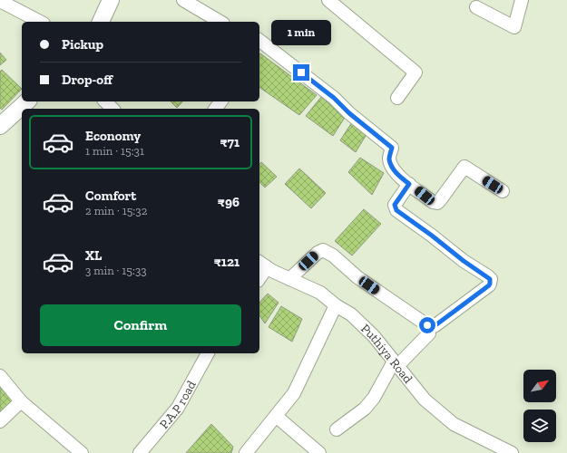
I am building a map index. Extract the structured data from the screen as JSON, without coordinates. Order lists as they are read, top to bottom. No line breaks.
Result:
{"streets":{"street":["Puthiya Road","P.A.P road"]},"north":"top right","page":{"bubble":"1 min","banner":["Pickup","Drop-off"],"list":[{"name":"Economy","note":"1 min · 15:31","value":"₹71"},{"name":"Comfort","note":"2 min · 15:32","value":"₹96"},{"name":"XL","note":"3 min · 15:33","value":"₹121"}],"buttons":"Confirm"}}
